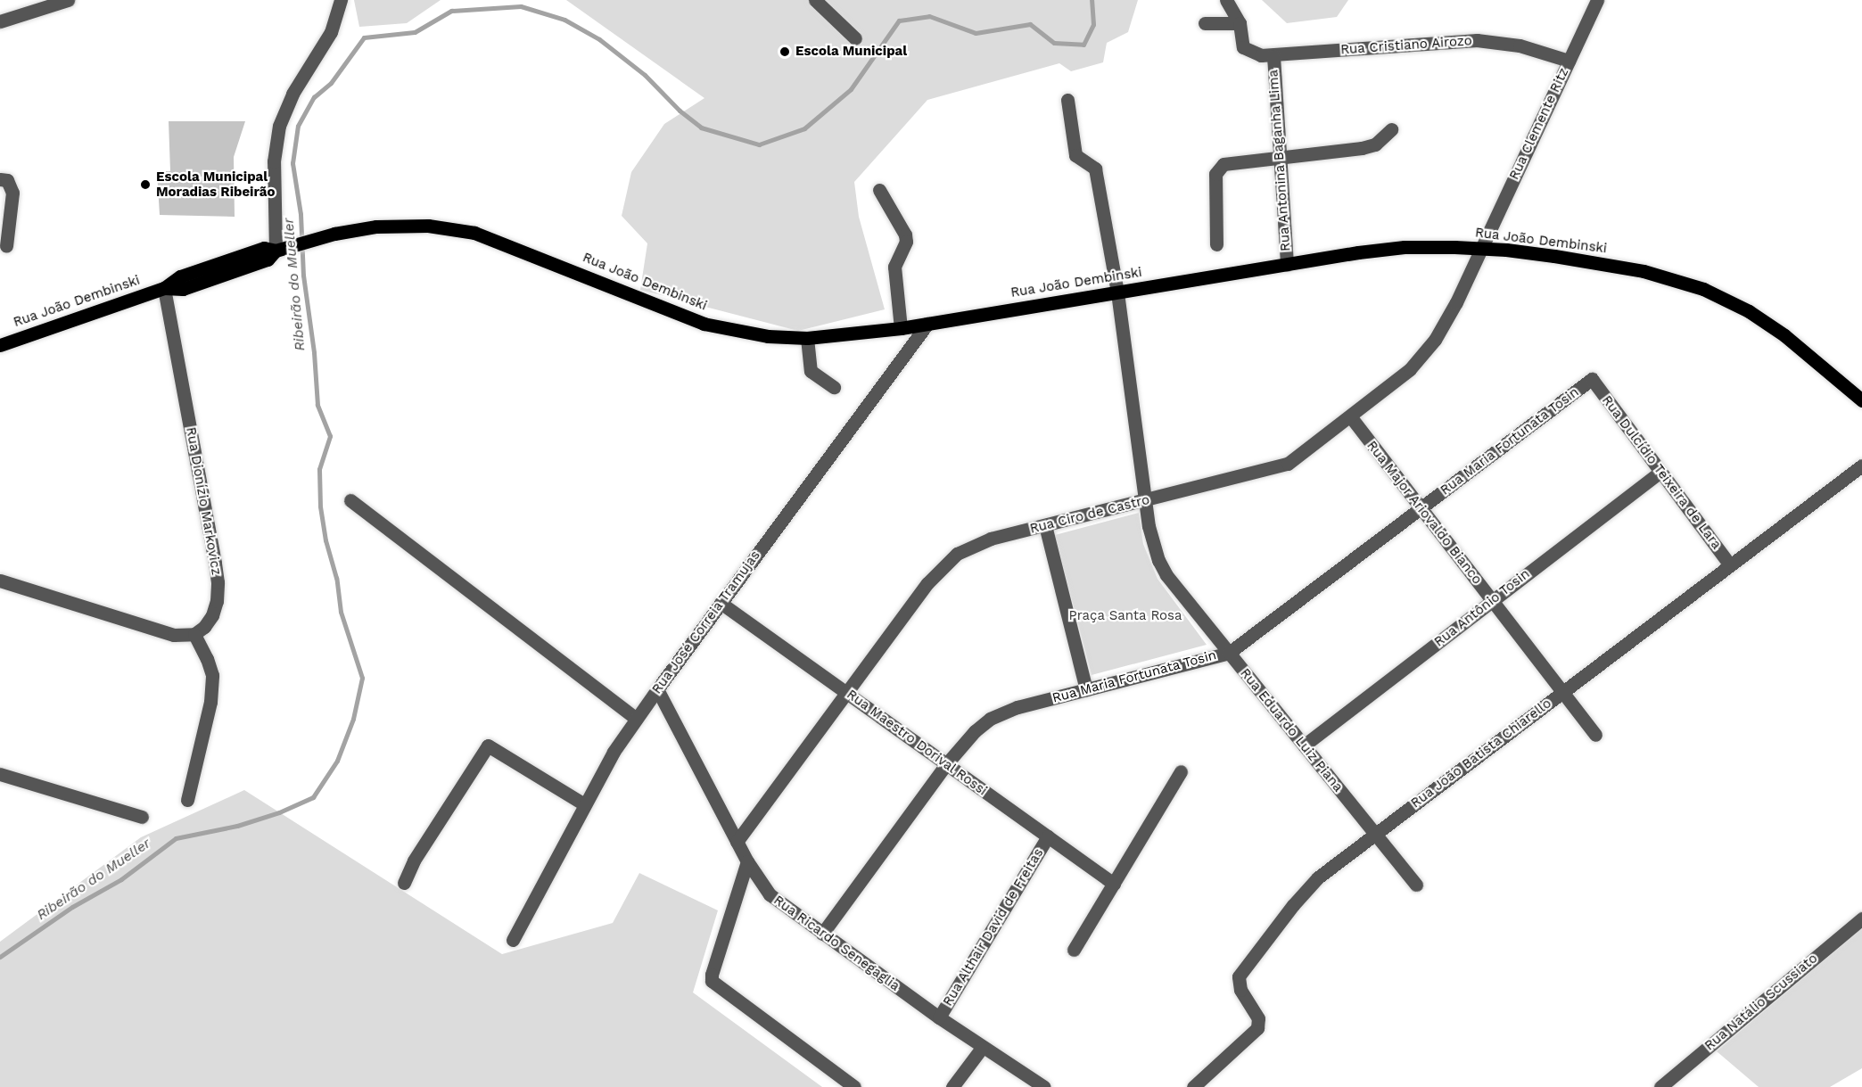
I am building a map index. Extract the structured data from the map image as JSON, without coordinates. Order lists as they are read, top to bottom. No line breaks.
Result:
{"streets":{"main road":["Rua João Dembinski"],"street":["Rua Cristiano Airozo","Rua Clemente Ritz","Rua Antonina Baganha Lima","Rua Maria Fortunata Tosin","Rua Dulcídio Teixeira de Lara","Rua Dionízio Markovicz","Rua Major Ariovaldo Bianco","Rua Ciro de Castro","Rua Antônio Tosin","Rua José Correia Tramujas","Rua Eduardo Luiz Piana","Rua Maestro Dorival Rossi","Rua João Batista Chiarello","Rua Althair David de Freitas","Rua Ricardo Senegaglia","Rua Natálio Scussiato"]},"crossings":[["Rua Cristiano Airozo","Rua Clemente Ritz"],["Rua Cristiano Airozo","Rua Antonina Baganha Lima"],["Rua Clemente Ritz","Rua João Dembinski"],["Rua Clemente Ritz","Rua Ciro de Castro"],["Rua Antonina Baganha Lima","Rua João Dembinski"],["Rua João Dembinski","Rua Dionízio Markovicz"],["Rua João Dembinski","Rua Ciro de Castro"],["Rua João Dembinski","Rua José Correia Tramujas"],["Rua João Dembinski","Rua Eduardo Luiz Piana"],["Rua Maria Fortunata Tosin","Rua Dulcídio Teixeira de Lara"],["Rua Maria Fortunata Tosin","Rua Major Ariovaldo Bianco"],["Rua Maria Fortunata Tosin","Rua Eduardo Luiz Piana"],["Rua Maria Fortunata Tosin","Rua Maestro Dorival Rossi"],["Rua Maria Fortunata Tosin","Rua Ricardo Senegaglia"],["Rua Dulcídio Teixeira de Lara","Rua Antônio Tosin"],["Rua Dulcídio Teixeira de Lara","Rua João Batista Chiarello"],["Rua Major Ariovaldo Bianco","Rua Ciro de Castro"],["Rua Major Ariovaldo Bianco","Rua Antônio Tosin"],["Rua Major Ariovaldo Bianco","Rua João Batista Chiarello"],["Rua Ciro de Castro","Rua Eduardo Luiz Piana"],["Rua Ciro de Castro","Rua Maestro Dorival Rossi"],["Rua Ciro de Castro","Rua Ricardo Senegaglia"],["Rua Antônio Tosin","Rua Eduardo Luiz Piana"],["Rua José Correia Tramujas","Rua Maestro Dorival Rossi"],["Rua José Correia Tramujas","Rua Ricardo Senegaglia"],["Rua Eduardo Luiz Piana","Rua João Batista Chiarello"],["Rua Maestro Dorival Rossi","Rua Althair David de Freitas"],["Rua Althair David de Freitas","Rua Ricardo Senegaglia"]],"water":["Ribeirão do Mueller"],"parks":["Praça Santa Rosa"],"places":["Escola Municipal","Escola Municipal Moradias Ribeirão"]}
